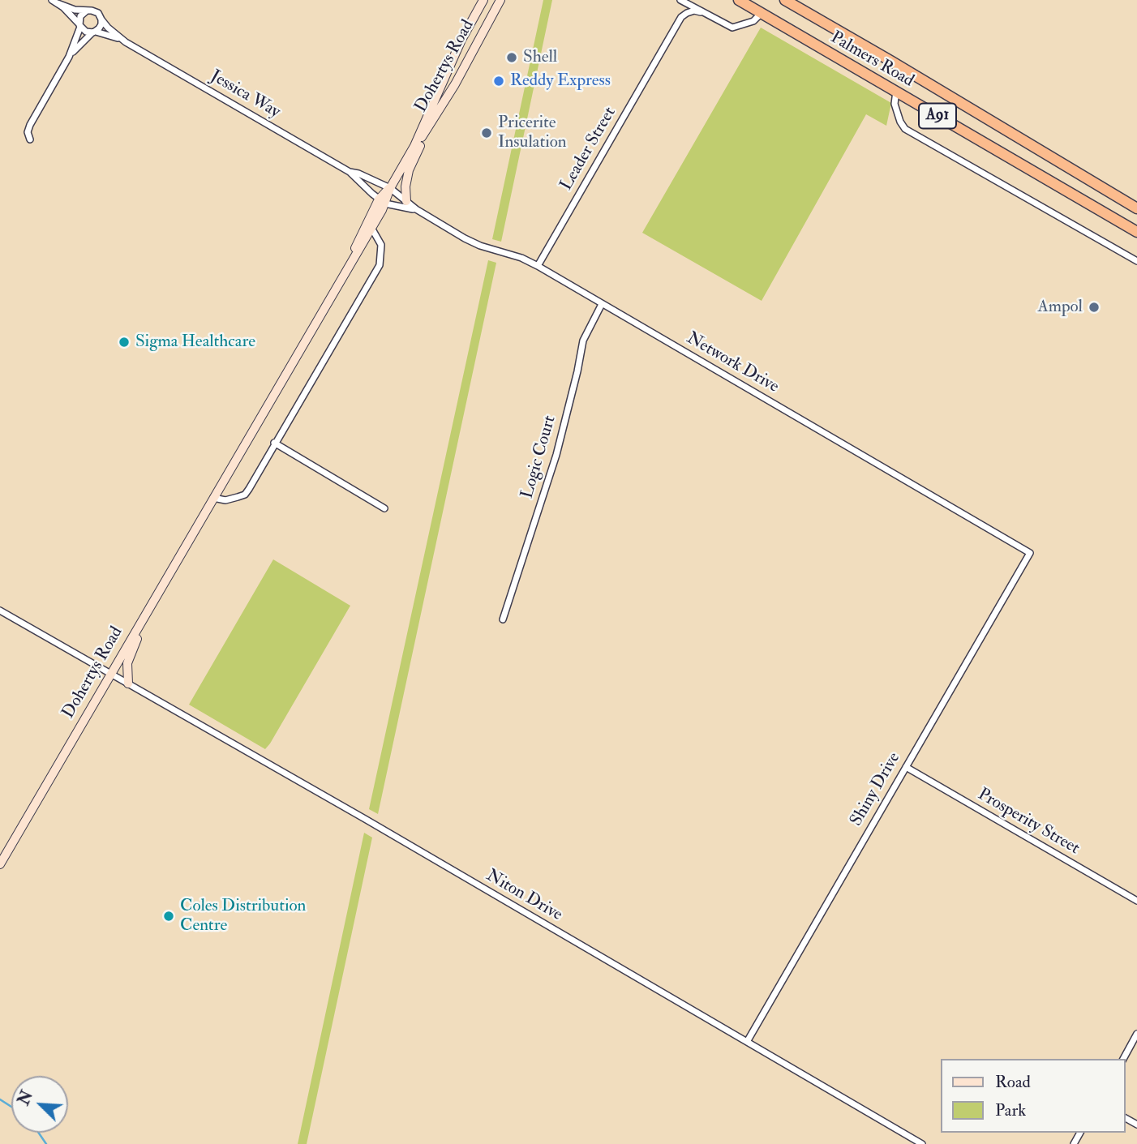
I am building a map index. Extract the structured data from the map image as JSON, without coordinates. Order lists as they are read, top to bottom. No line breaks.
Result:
{"streets":{"highway":["Palmers Road","A91"],"main road":["Dohertys Road"],"street":["Jessica Way","Leader Street","Network Drive","Logic Court","Shiny Drive","Prosperity Street","Niton Drive"]},"crossings":[["Dohertys Road","Jessica Way"],["Dohertys Road","Network Drive"],["Dohertys Road","Niton Drive"],["Jessica Way","Network Drive"],["Leader Street","Network Drive"],["Network Drive","Logic Court"],["Network Drive","Shiny Drive"],["Shiny Drive","Prosperity Street"],["Shiny Drive","Niton Drive"]],"places":["Shell","Reddy Express","Pricerite Insulation","Ampol","Sigma Healthcare","Coles Distribution Centre"],"legend":["Road","Park"],"north":"top left"}
